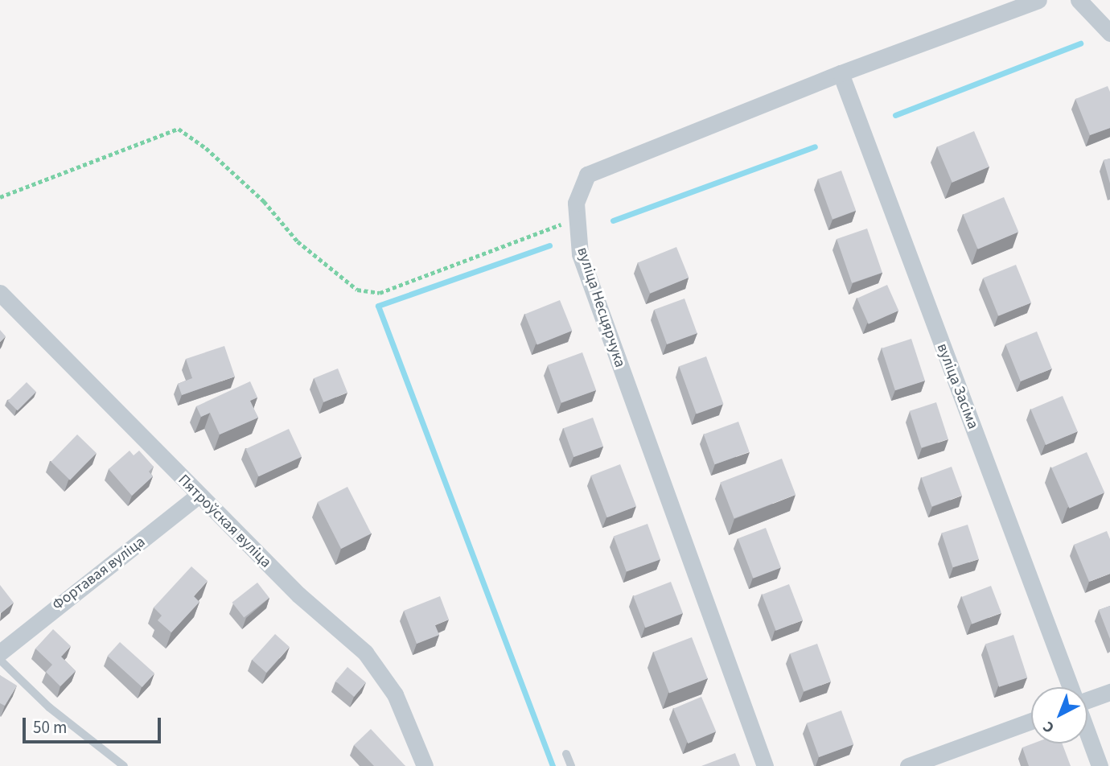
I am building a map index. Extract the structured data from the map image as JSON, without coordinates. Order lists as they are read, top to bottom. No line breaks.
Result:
{"streets":{"street":["вуліца Несцярчука","вуліца Засіма","Пятроўская вуліца","Фортавая вуліца"]},"crossings":[["вуліца Несцярчука","вуліца Засіма"],["Пятроўская вуліца","Фортавая вуліца"]],"scale_bar":"50 m","north":"bottom left"}
